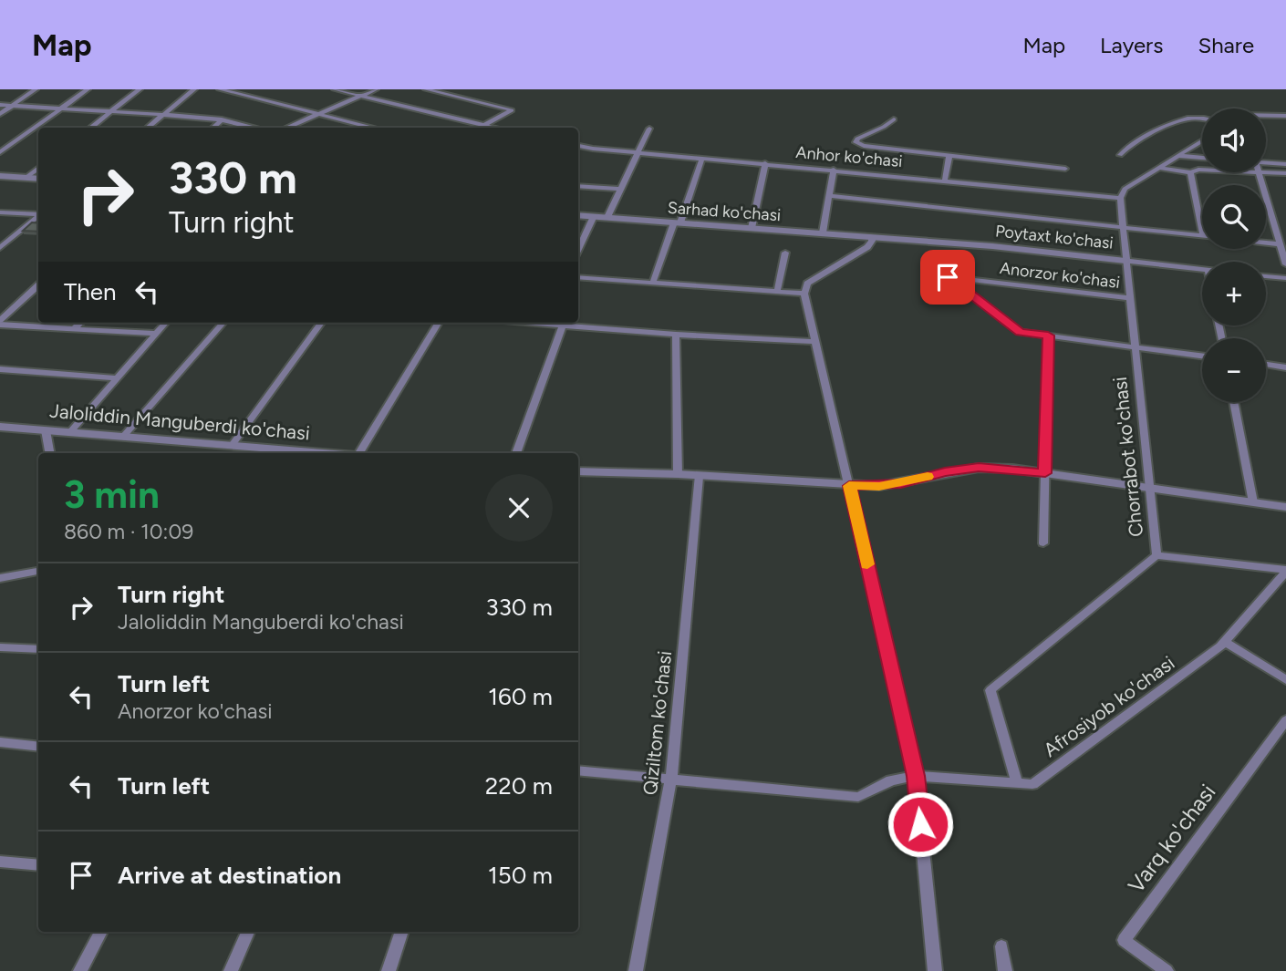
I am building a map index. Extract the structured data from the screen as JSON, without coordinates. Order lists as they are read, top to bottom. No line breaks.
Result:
{"streets":{"street":["Anhor ko'chasi","Sarhad ko'chasi","Poytaxt ko'chasi","Anorzor ko'chasi","Jaloliddin Manguberdi ko'chasi","Chorrabot ko'chasi","Afrosiyob ko'chasi","Qiziltom ko'chasi","Varq ko'chasi"]},"crossings":[["Anhor ko'chasi","Chorrabot ko'chasi"],["Sarhad ko'chasi","Poytaxt ko'chasi"],["Poytaxt ko'chasi","Chorrabot ko'chasi"],["Anorzor ko'chasi","Chorrabot ko'chasi"],["Chorrabot ko'chasi","Afrosiyob ko'chasi"],["Afrosiyob ko'chasi","Qiziltom ko'chasi"]],"page":{"header":"Map","nav":["Map","Layers","Share"],"map_buttons":["+","−"],"turn":["330 m","Turn right"],"then":"Then","heading":["3 min","860 m · 10:09"],"list":[{"name":"Turn right","note":"Jaloliddin Manguberdi ko'chasi","value":"330 m"},{"name":"Turn left","note":"Anorzor ko'chasi","value":"160 m"},{"name":"Turn left","value":"220 m"},{"name":"Arrive at destination","value":"150 m"}]}}
